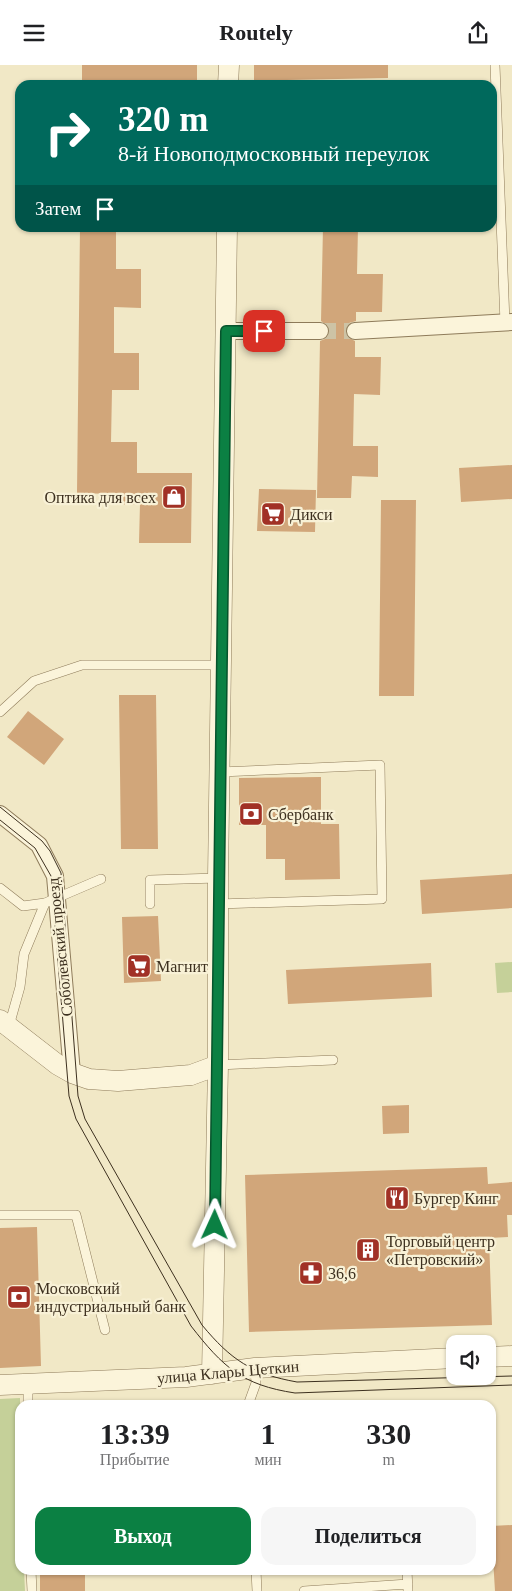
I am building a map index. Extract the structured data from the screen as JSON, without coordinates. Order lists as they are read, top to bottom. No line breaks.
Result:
{"streets":{"street":["Соболевский проезд","улица Клары Цеткин"]},"places":{"shop":["Оптика для всех"],"supermarket":["Дикси","Магнит"],"bank":["Сбербанк","Московский индустриальный банк"],"restaurant":["Бургер Кинг"],"building":["Торговый центр «Петровский»"],"pharmacy":["36,6"]},"page":{"header":"Routely","turn":["320 m","8-й Новоподмосковный переулок"],"then":"Затем","eta":["13:39","Прибытие","1","мин","330","m"],"buttons":["Выход","Поделиться"]}}
